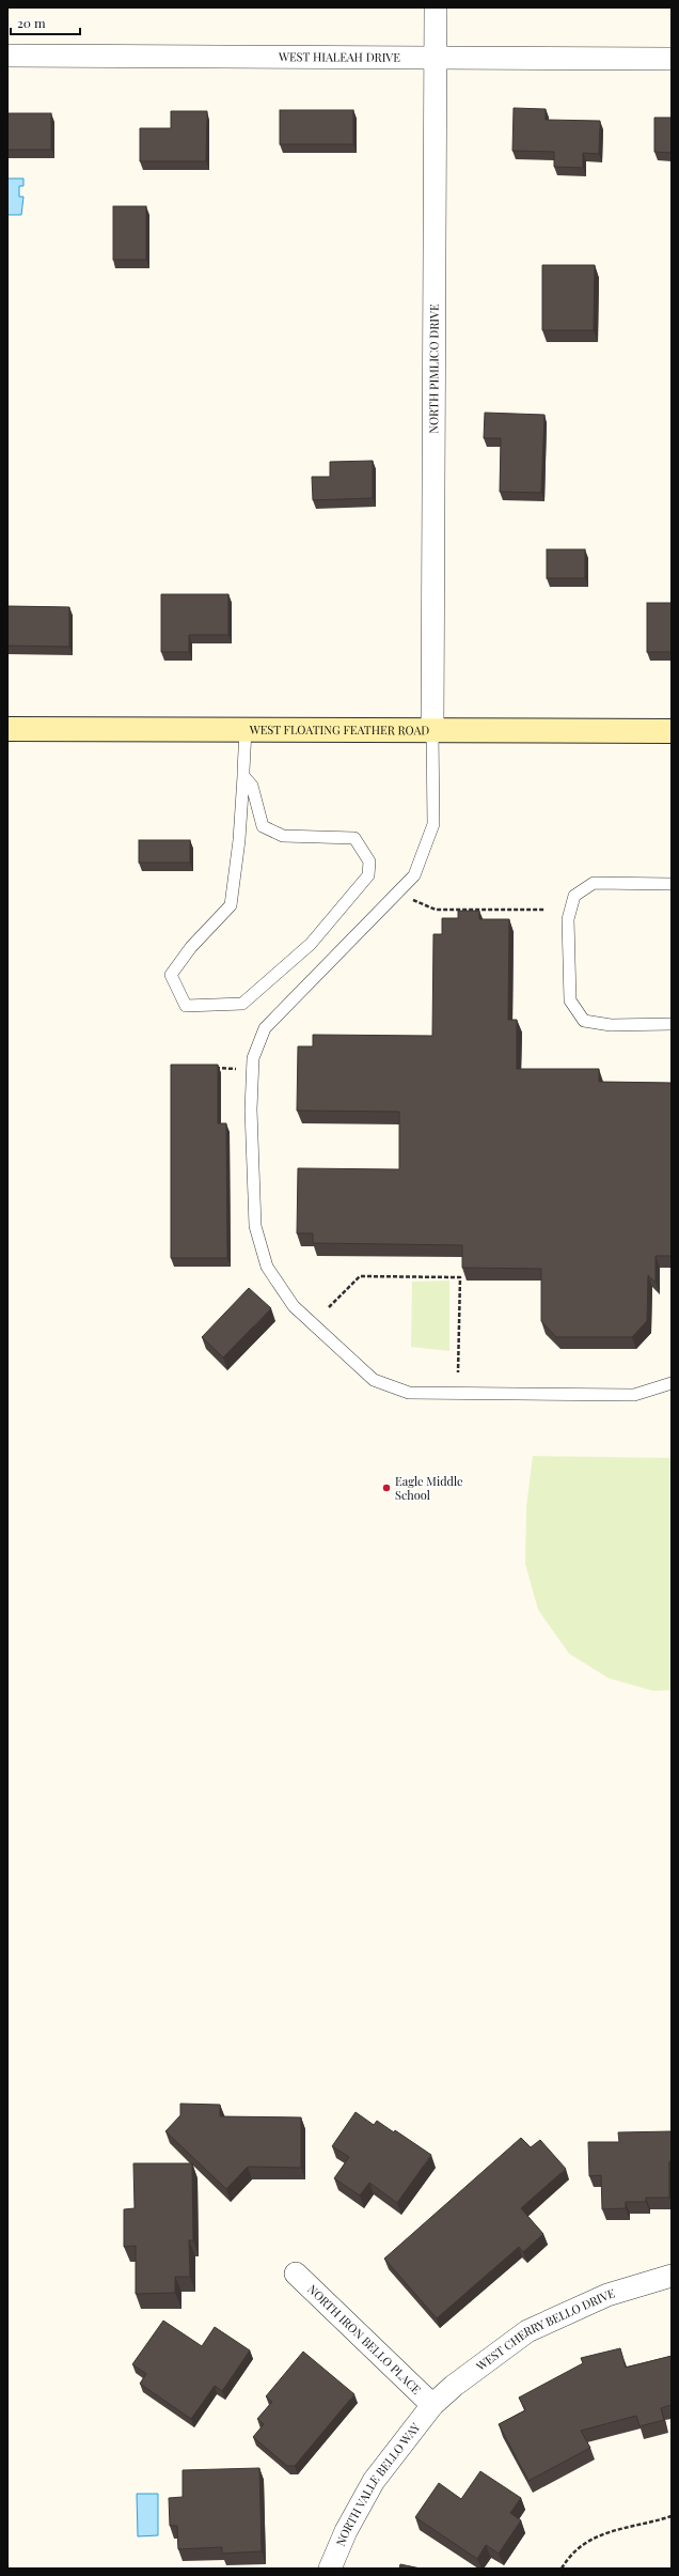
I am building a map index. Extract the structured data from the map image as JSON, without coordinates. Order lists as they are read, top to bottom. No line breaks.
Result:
{"streets":{"main road":["WEST FLOATING FEATHER ROAD"],"street":["WEST HIALEAH DRIVE","NORTH PIMLICO DRIVE","WEST CHERRY BELLO DRIVE","NORTH IRON BELLO PLACE","NORTH VALLE BELLO WAY"]},"crossings":[["WEST HIALEAH DRIVE","NORTH PIMLICO DRIVE"],["NORTH PIMLICO DRIVE","WEST FLOATING FEATHER ROAD"],["WEST CHERRY BELLO DRIVE","NORTH IRON BELLO PLACE"],["WEST CHERRY BELLO DRIVE","NORTH VALLE BELLO WAY"],["NORTH IRON BELLO PLACE","NORTH VALLE BELLO WAY"]],"places":["Eagle Middle School"],"scale_bar":"20 m"}
